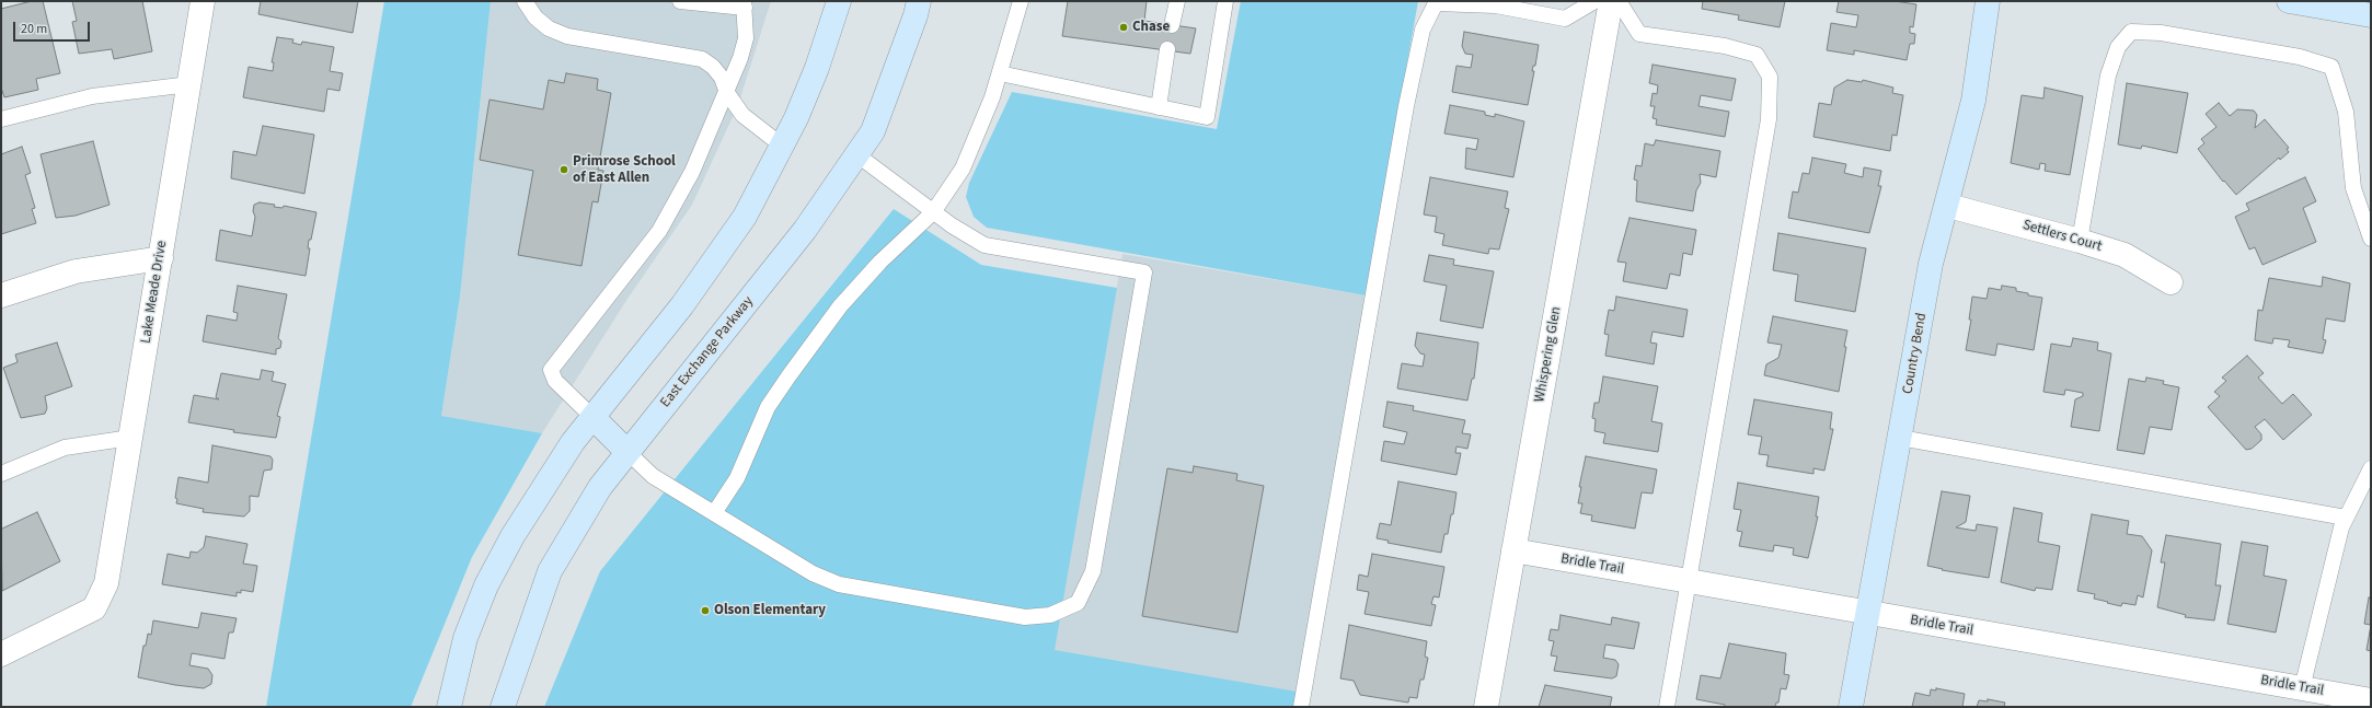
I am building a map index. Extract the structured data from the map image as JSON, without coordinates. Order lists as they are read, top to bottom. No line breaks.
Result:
{"streets":{"street":["Settlers Court","Lake Meade Drive","East Exchange Parkway","Country Bend","Whispering Glen","Bridle Trail"]},"crossings":[["Settlers Court","Country Bend"],["Country Bend","Bridle Trail"],["Whispering Glen","Bridle Trail"]],"places":["Chase","Primrose School of East Allen","Olson Elementary"],"scale_bar":"20 m"}
